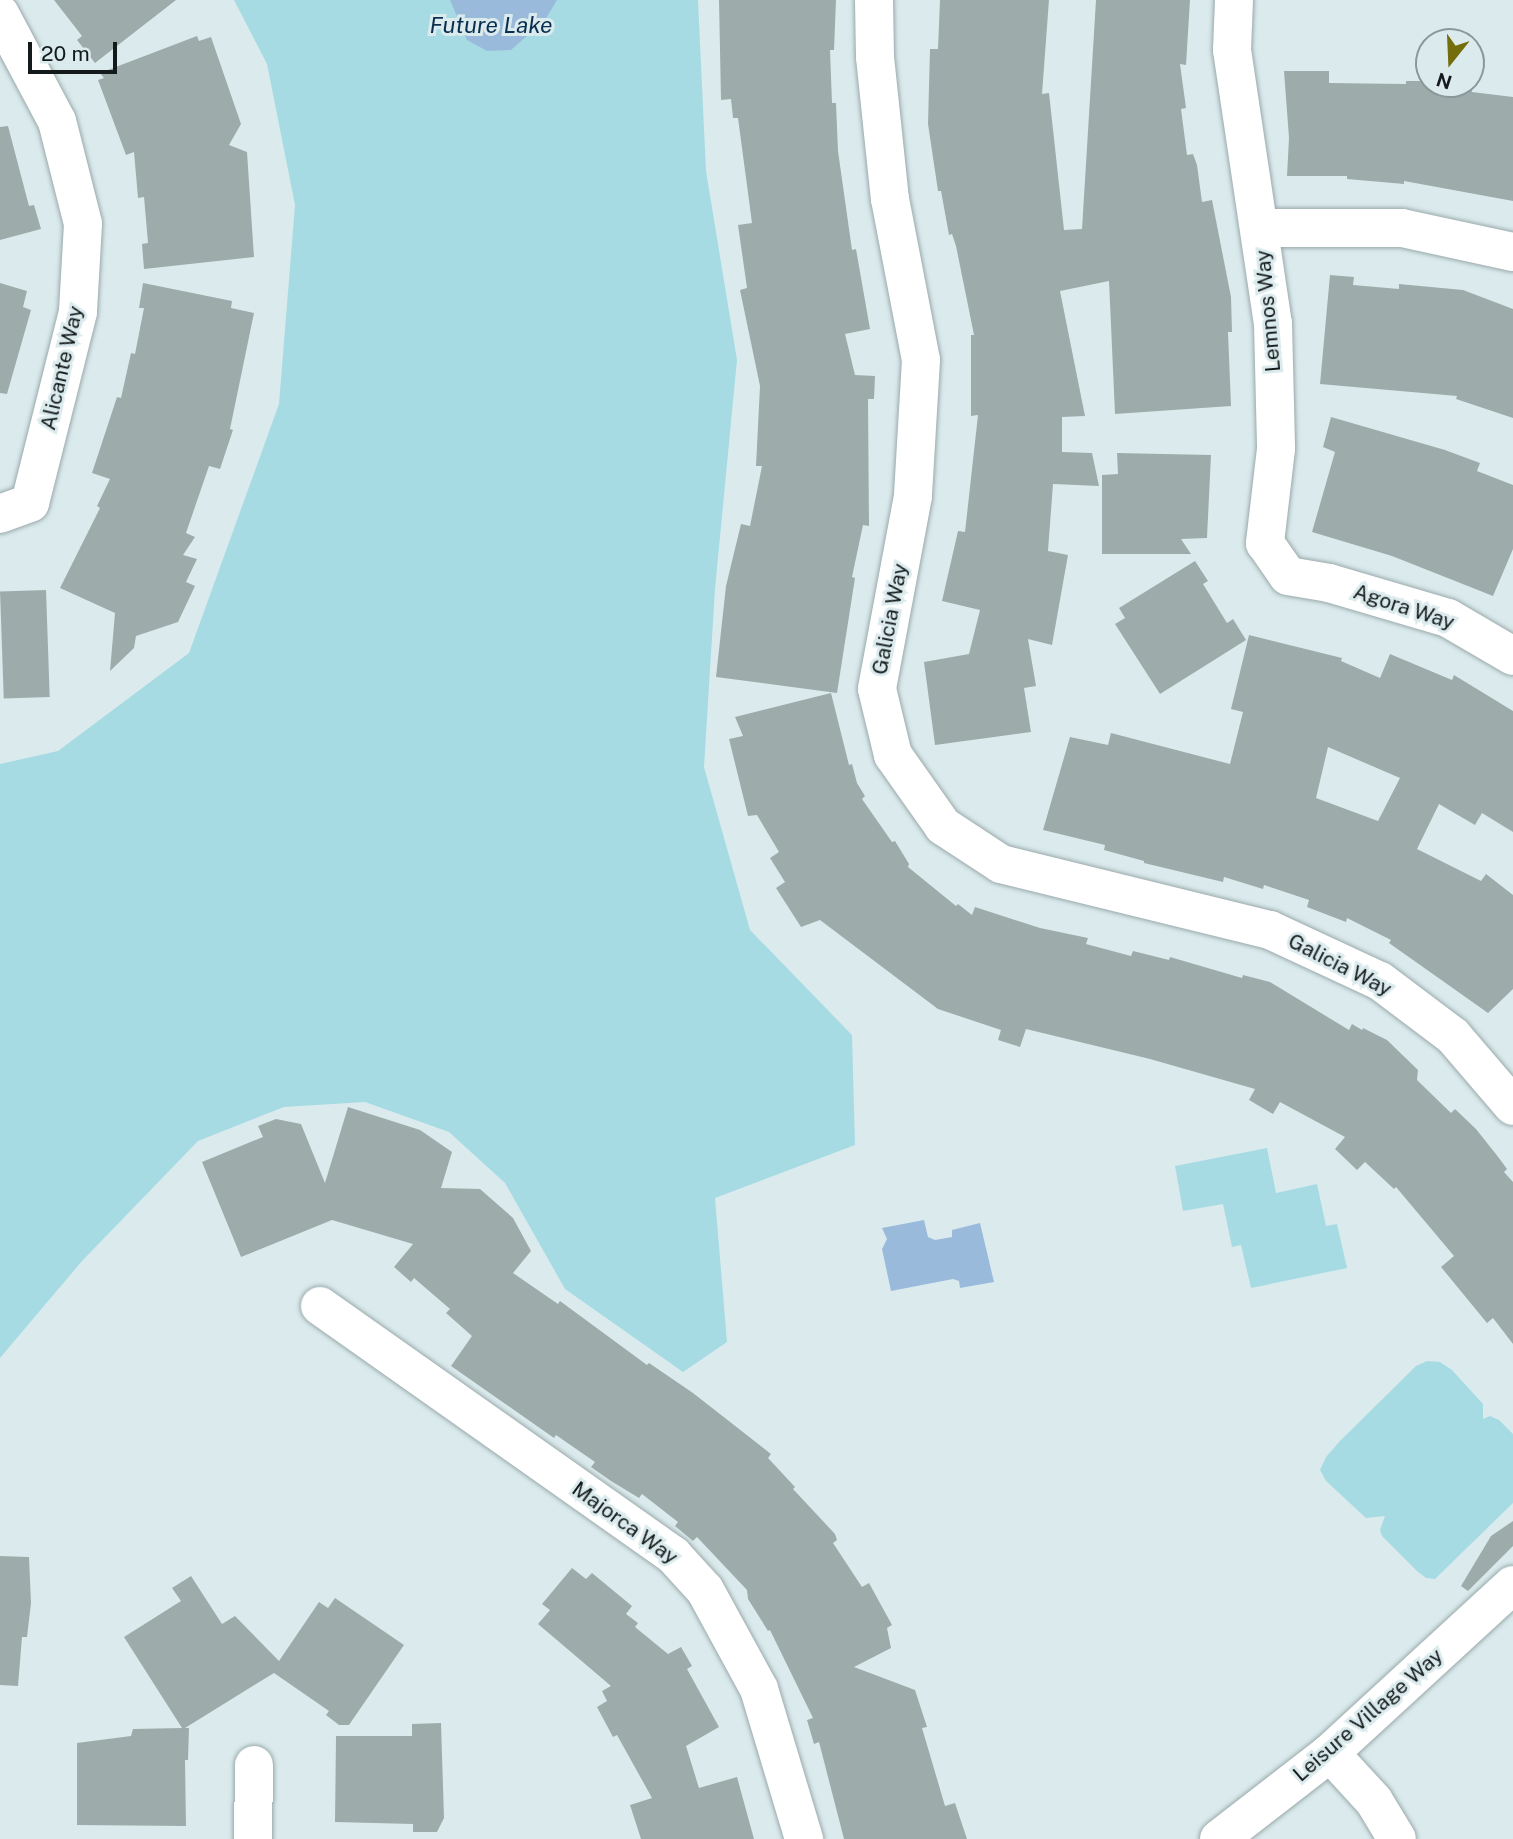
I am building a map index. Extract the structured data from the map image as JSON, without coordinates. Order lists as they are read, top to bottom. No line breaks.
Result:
{"streets":{"street":["Lemnos Way","Alicante Way","Agora Way","Galicia Way","Majorca Way","Leisure Village Way"]},"crossings":[["Lemnos Way","Agora Way"]],"water":["Future Lake"],"scale_bar":"20 m","north":"bottom"}
